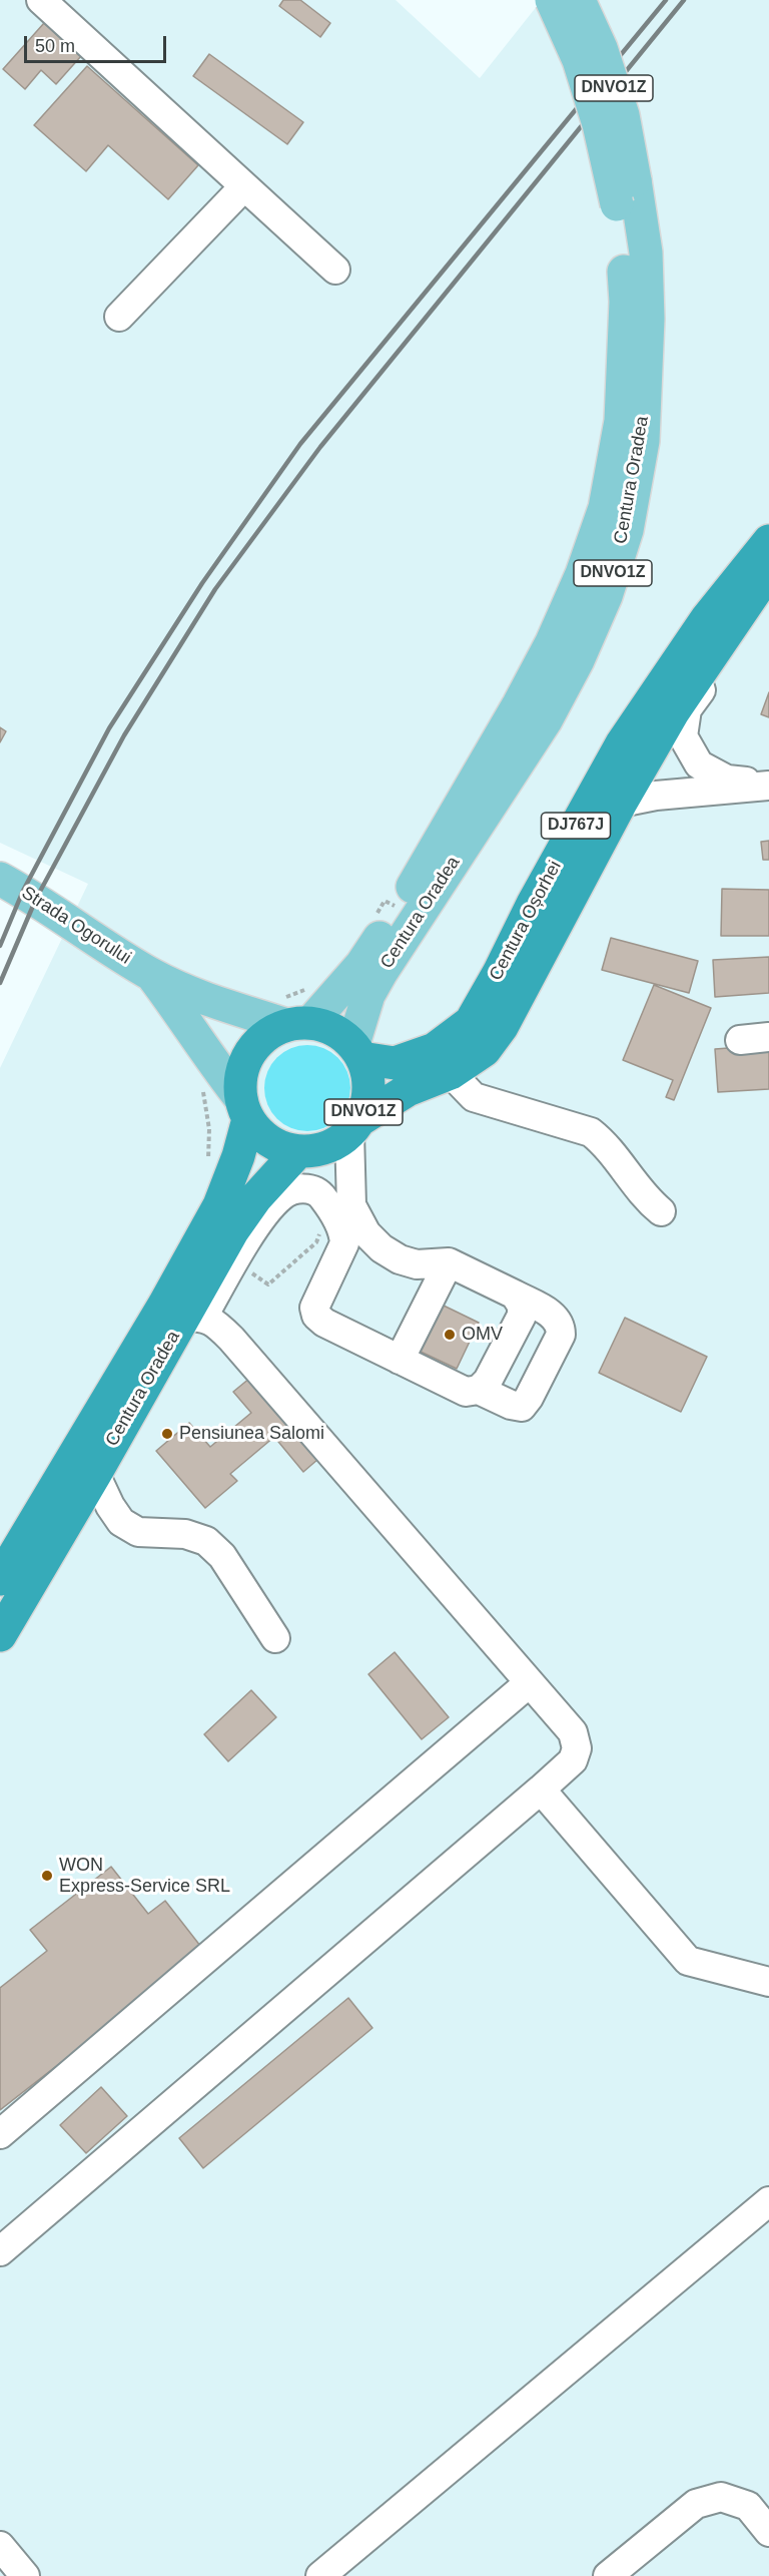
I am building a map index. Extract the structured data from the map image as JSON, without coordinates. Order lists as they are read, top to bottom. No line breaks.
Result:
{"streets":{"highway":["DNVO1Z","Centura Oradea","DJ767J","Centura Oșorhei"],"main road":["Strada Ogorului"]},"crossings":[["DNVO1Z","Centura Oradea"],["DNVO1Z","Centura Oșorhei"],["DNVO1Z","Strada Ogorului"],["Centura Oradea","Centura Oșorhei"],["Centura Oradea","Strada Ogorului"],["DJ767J","Centura Oșorhei"],["Centura Oșorhei","Strada Ogorului"]],"places":["OMV","Pensiunea Salomi","WON Express-Service SRL"],"scale_bar":"50 m"}
